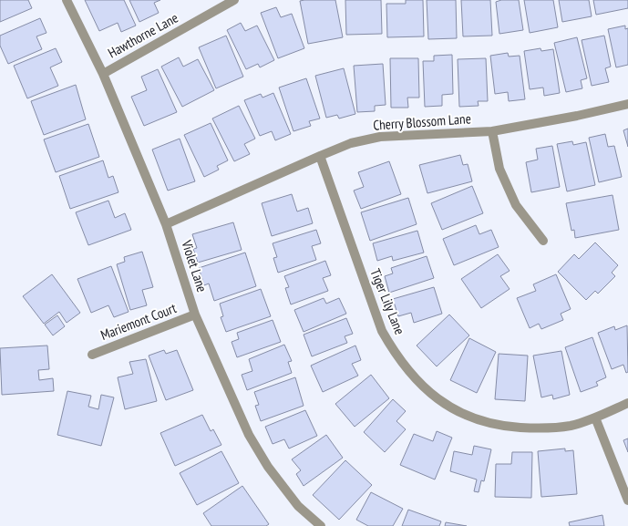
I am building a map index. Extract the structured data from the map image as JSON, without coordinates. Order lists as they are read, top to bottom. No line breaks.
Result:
{"streets":{"street":["Hawthorne Lane","Cherry Blossom Lane","Violet Lane","Tiger Lily Lane","Mariemont Court"]},"crossings":[["Hawthorne Lane","Violet Lane"],["Cherry Blossom Lane","Violet Lane"],["Cherry Blossom Lane","Tiger Lily Lane"],["Violet Lane","Mariemont Court"]]}
